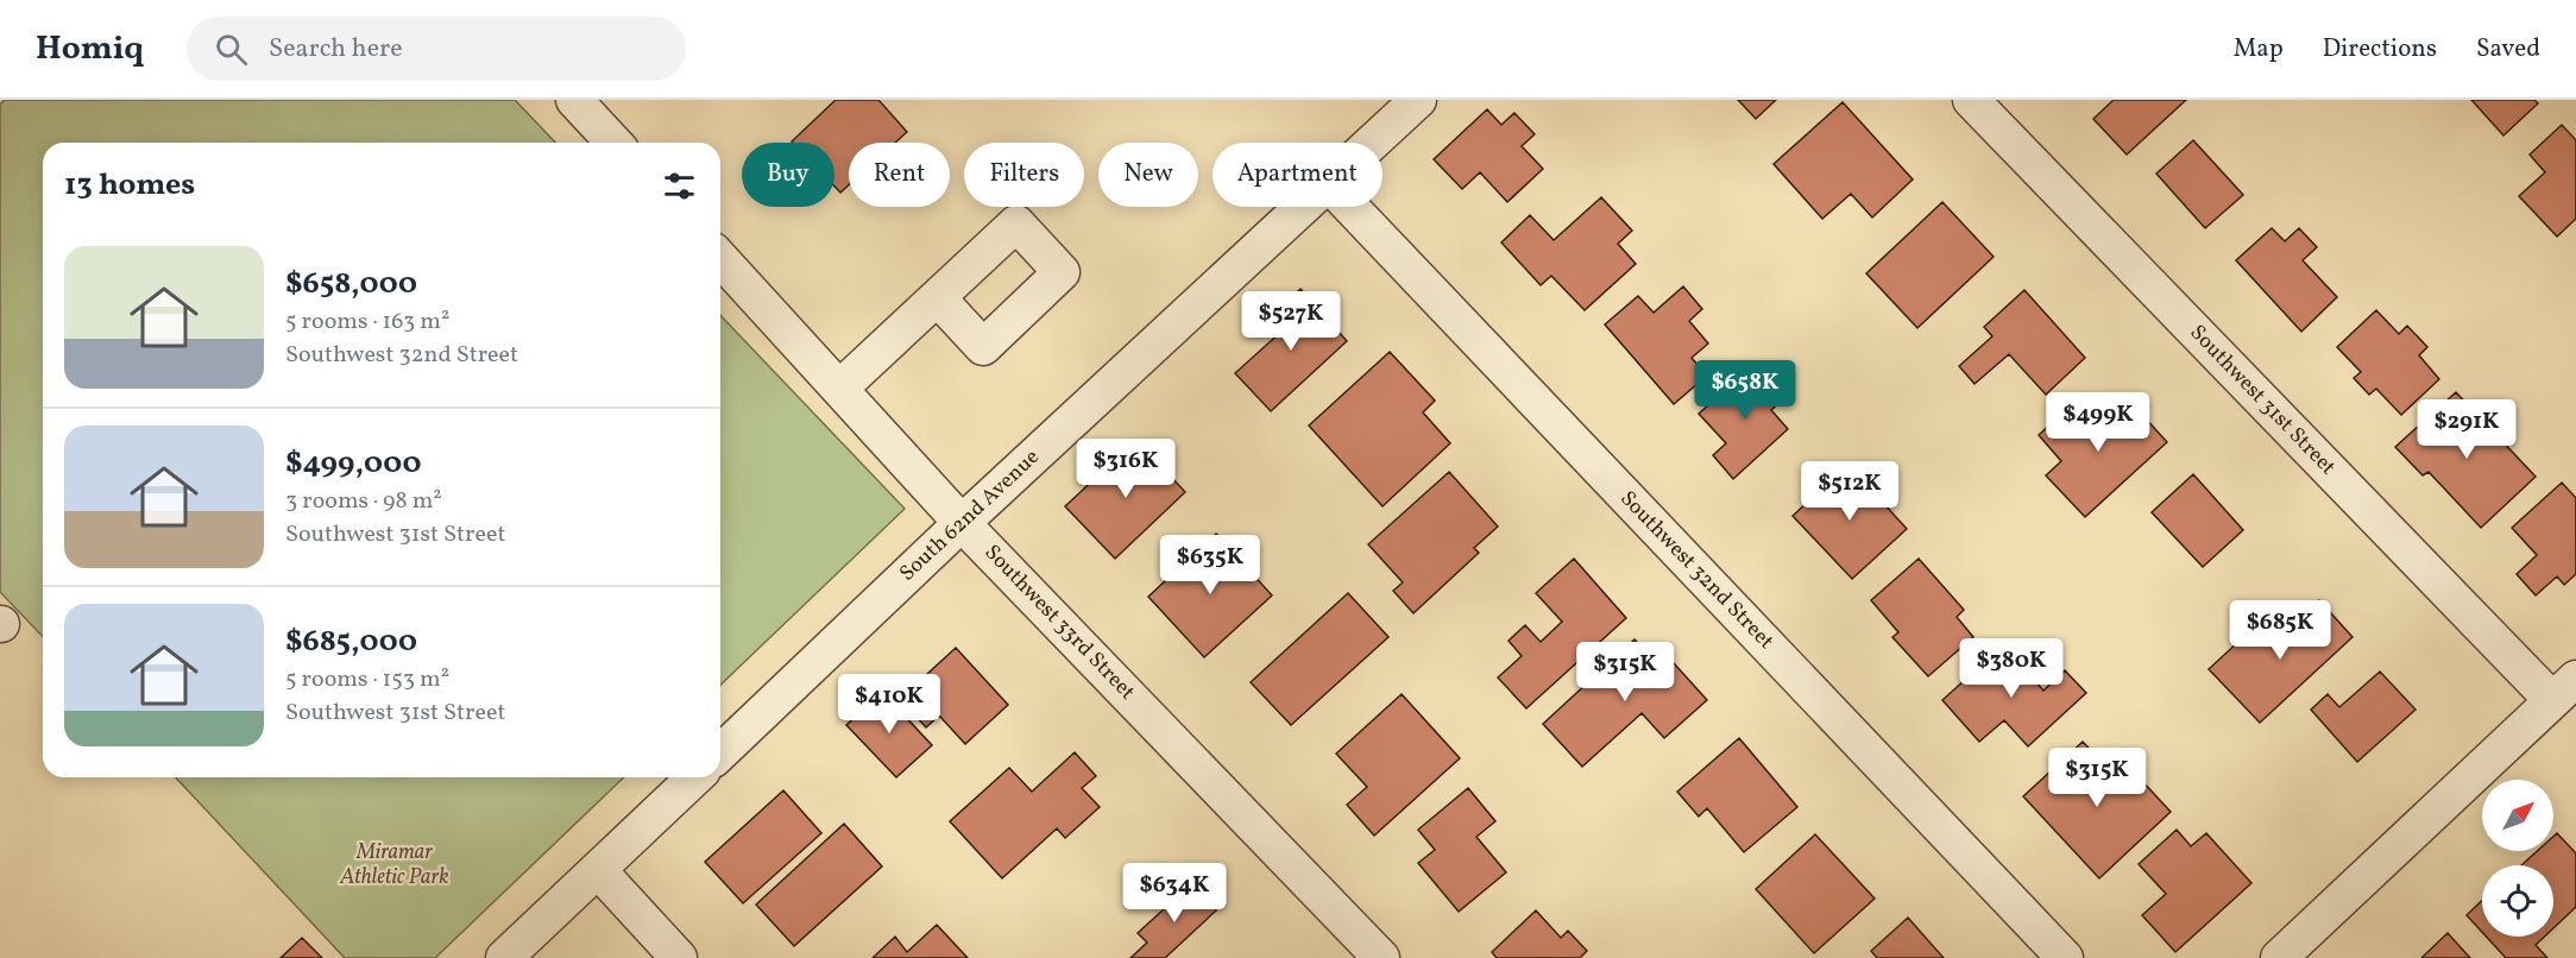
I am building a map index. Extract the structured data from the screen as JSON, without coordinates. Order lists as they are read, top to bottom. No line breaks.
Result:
{"streets":{"street":["Southwest 31st Street","South 62nd Avenue","Southwest 32nd Street","Southwest 33rd Street"]},"crossings":[["South 62nd Avenue","Southwest 33rd Street"]],"parks":["Miramar Athletic Park"],"north":"top right","page":{"header":"Homiq","search":"Search here","nav":["Map","Directions","Saved"],"chip":["Buy","Rent","Filters","New","Apartment"],"heading":"13 homes","list":[{"name":"$658,000","note":"5 rooms · 163 m² · Southwest 32nd Street"},{"name":"$499,000","note":"3 rooms · 98 m² · Southwest 31st Street"},{"name":"$685,000","note":"5 rooms · 153 m² · Southwest 31st Street"}],"price":["$527K","$658K","$499K","$291K","$316K","$512K","$635K","$685K","$380K","$315K","$410K","$315K","$634K"]}}
